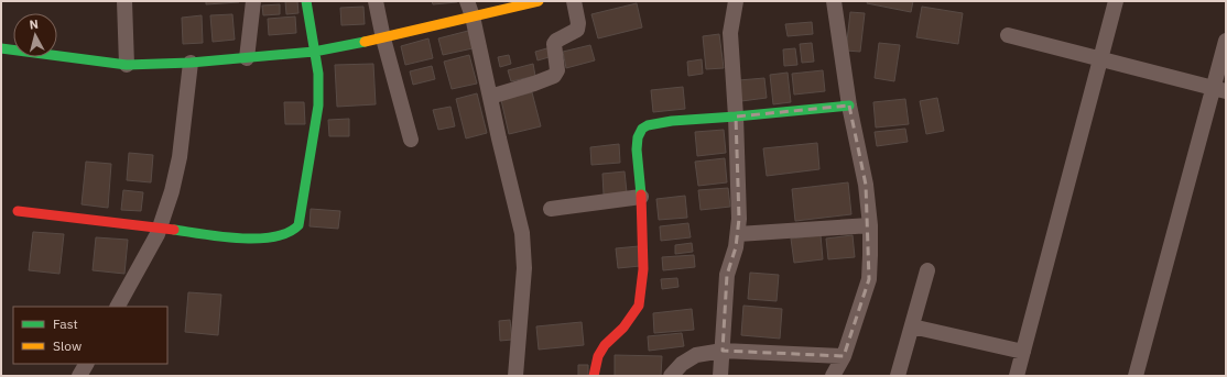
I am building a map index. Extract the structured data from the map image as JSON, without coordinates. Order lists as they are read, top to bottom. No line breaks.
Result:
{"legend":["Fast","Slow"],"north":"top"}
